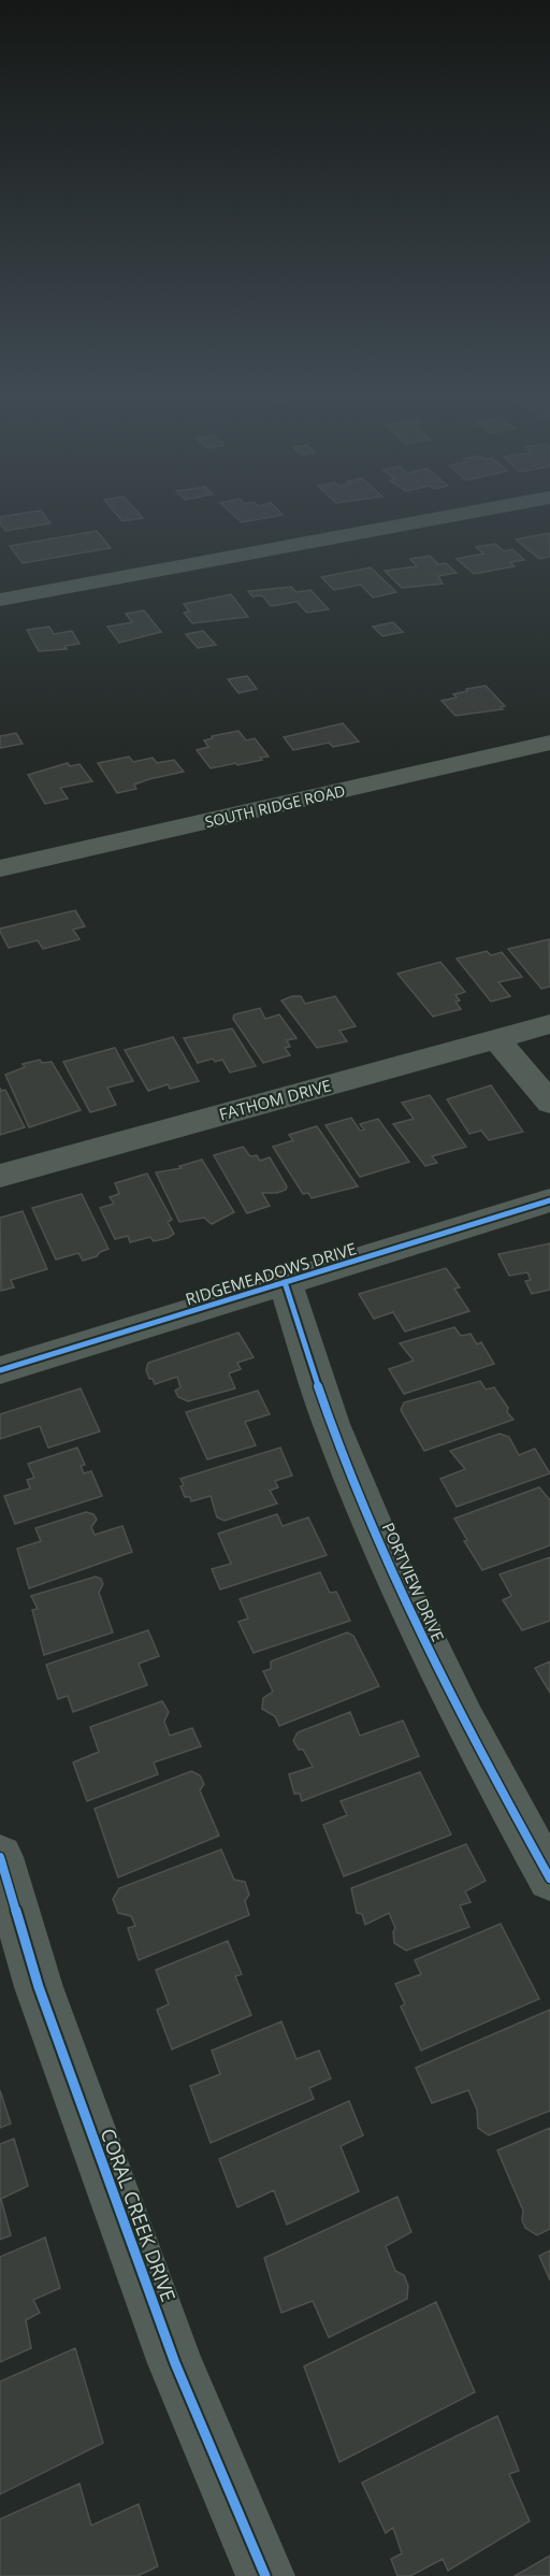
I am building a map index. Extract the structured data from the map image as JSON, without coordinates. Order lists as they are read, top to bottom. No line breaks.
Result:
{"streets":{"street":["SOUTH RIDGE ROAD","FATHOM DRIVE","RIDGEMEADOWS DRIVE","PORTVIEW DRIVE","CORAL CREEK DRIVE"]},"crossings":[["RIDGEMEADOWS DRIVE","PORTVIEW DRIVE"]]}
